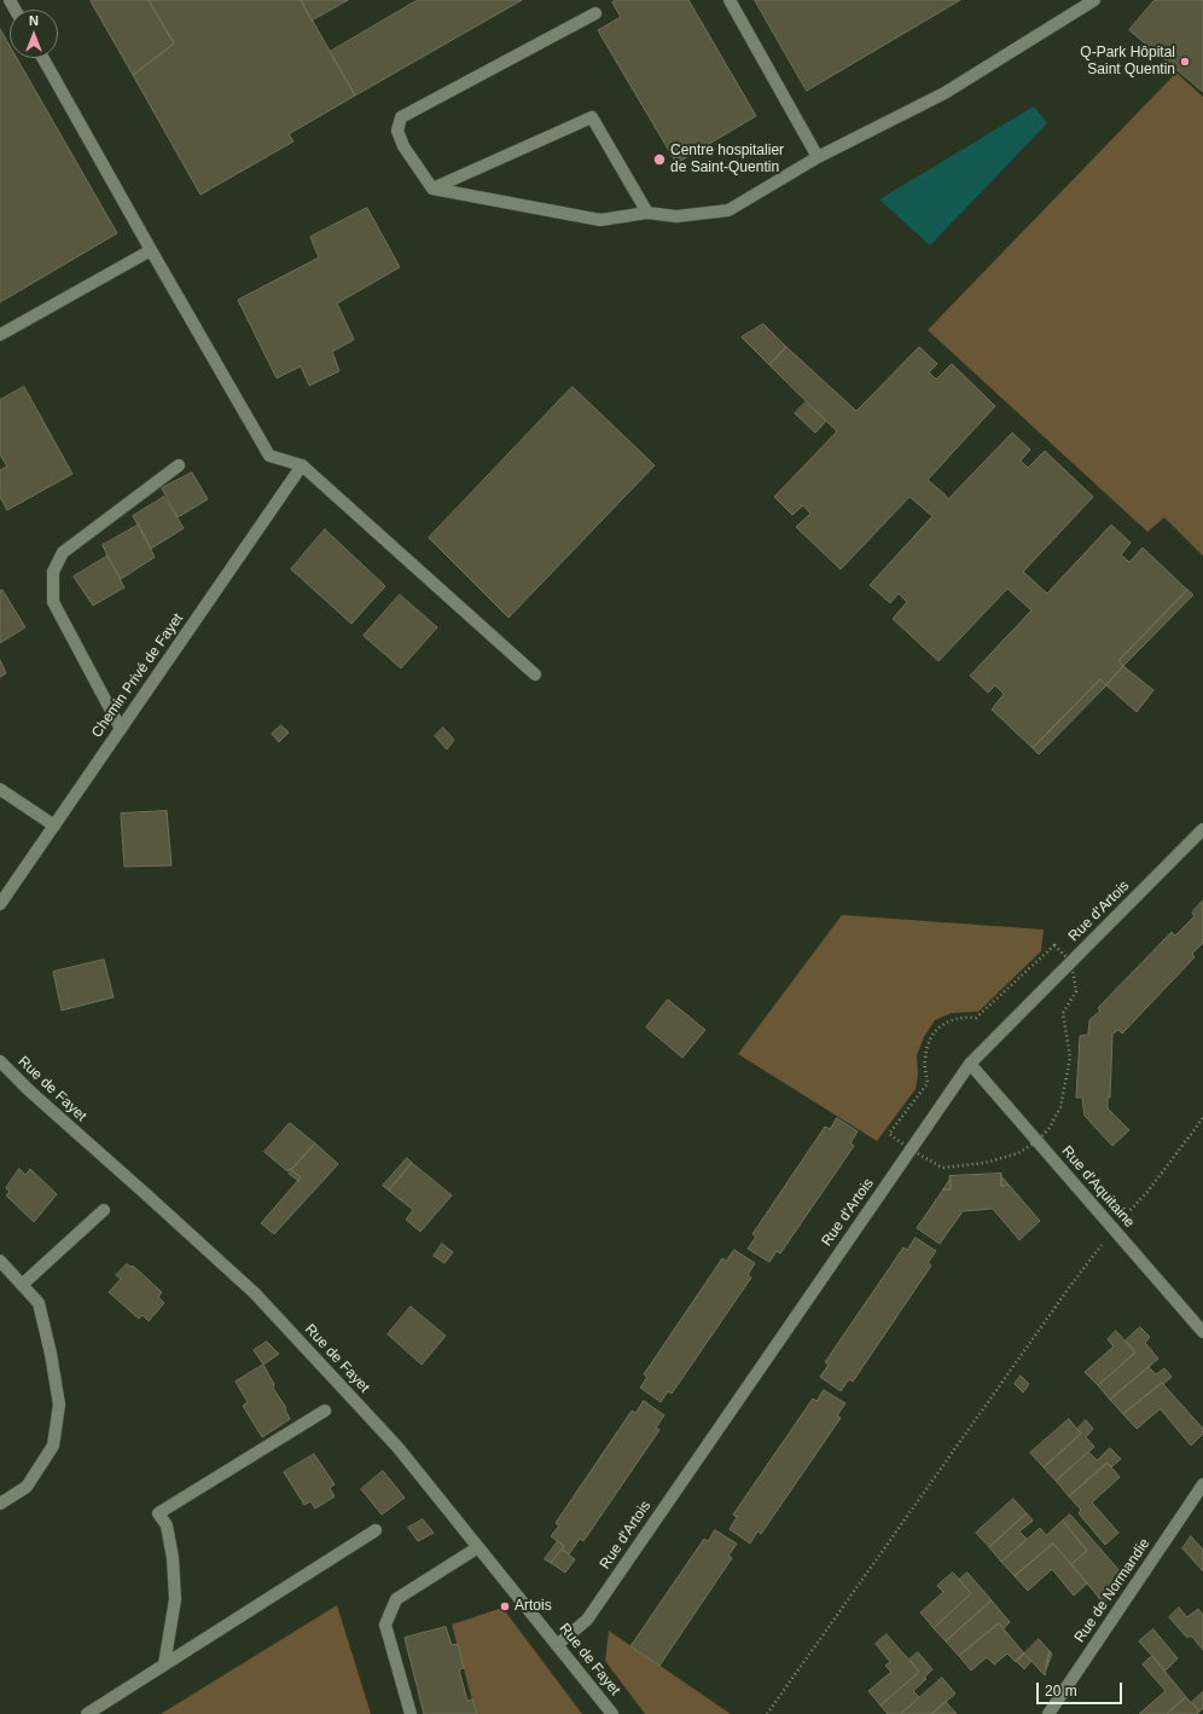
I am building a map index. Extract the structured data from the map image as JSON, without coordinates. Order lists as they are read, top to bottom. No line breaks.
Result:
{"streets":{"street":["Chemin Privé de Fayet","Rue d'Artois","Rue de Fayet","Rue d'Aquitaine","Rue de Normandie"]},"crossings":[["Rue d'Artois","Rue de Fayet"],["Rue d'Artois","Rue d'Aquitaine"]],"places":["Q-Park Hôpital Saint Quentin","Centre hospitalier de Saint-Quentin","Artois"],"scale_bar":"20 m","north":"top"}
